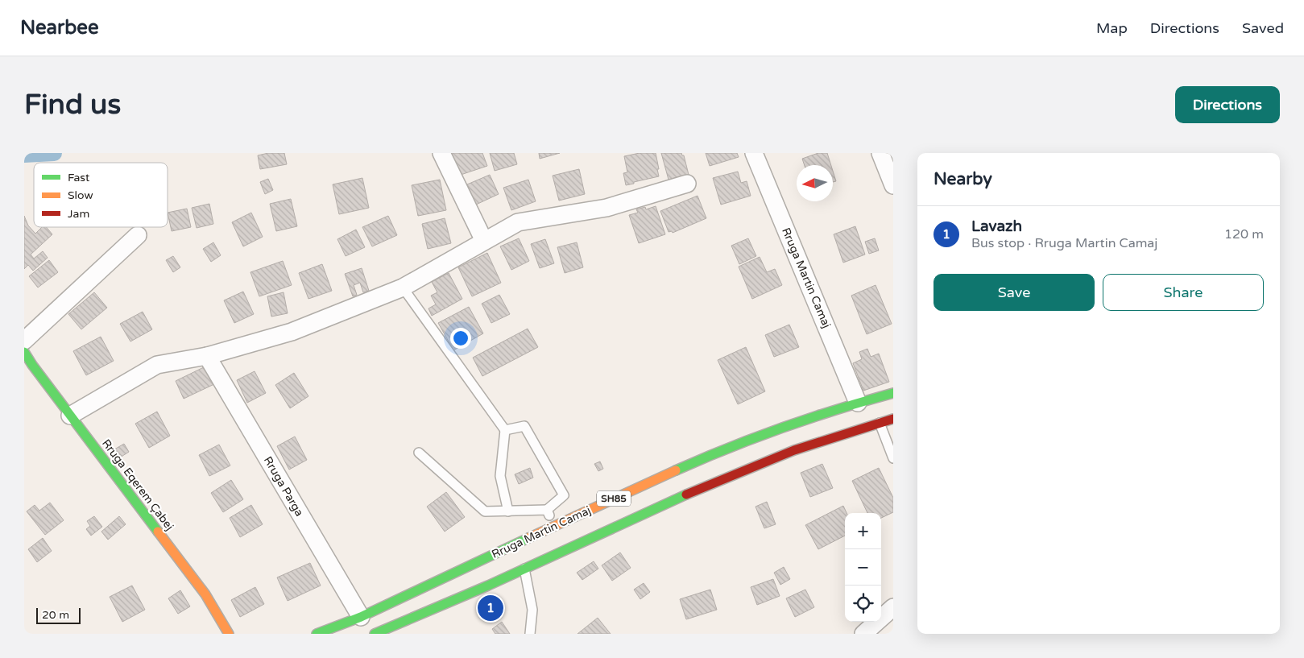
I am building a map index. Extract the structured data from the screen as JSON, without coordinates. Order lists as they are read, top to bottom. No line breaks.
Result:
{"streets":{"main road":["Rruga Martin Camaj","Rruga Eqerem Çabej","SH85"],"street":["Rruga Parga"]},"crossings":[["Rruga Martin Camaj","Rruga Parga"]],"legend":["Fast","Slow","Jam"],"scale_bar":"20 m","north":"left","page":{"header":"Nearbee","nav":["Map","Directions","Saved"],"buttons":["Directions",["Save","Share"]],"title":"Find us","heading":"Nearby","list":[{"mark":"1","name":"Lavazh","note":"Bus stop · Rruga Martin Camaj","value":"120 m"}],"map_buttons":["+","−"],"pins":"1","scale":"20 m"}}
